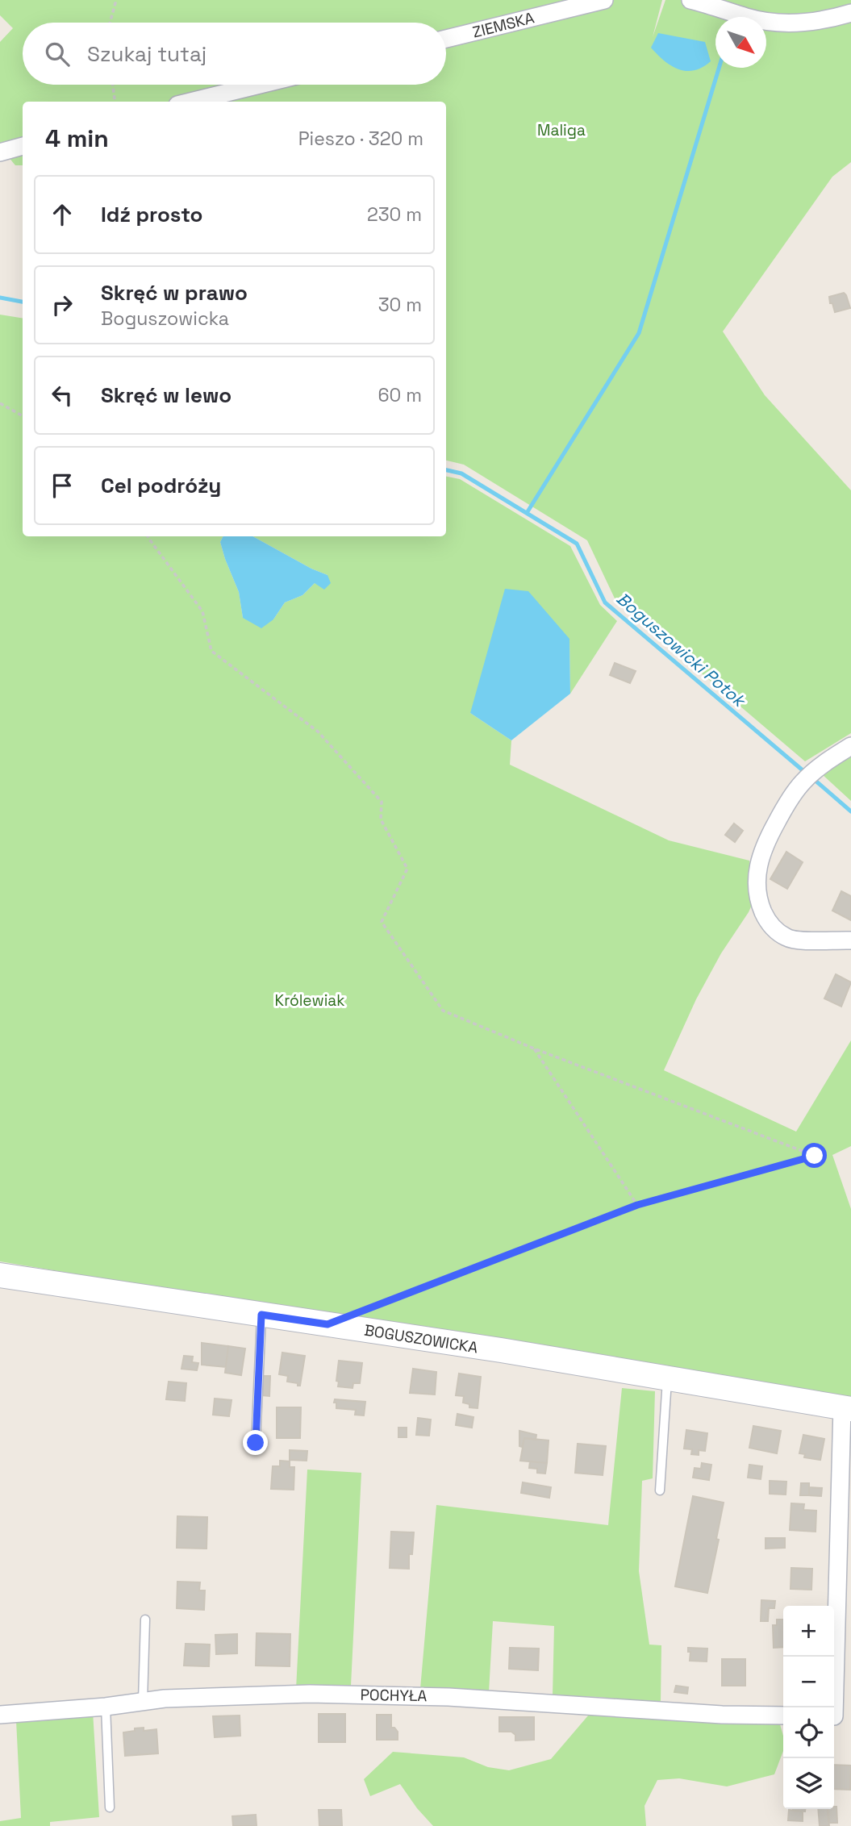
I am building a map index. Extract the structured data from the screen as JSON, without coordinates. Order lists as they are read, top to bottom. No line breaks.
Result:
{"streets":{"street":["ZIEMSKA","BOGUSZOWICKA","POCHYŁA"]},"water":["Boguszowicki Potok"],"parks":["Maliga","Królewiak"],"north":"bottom right","page":{"search":"Szukaj tutaj","heading":["4 min","Pieszo · 320 m"],"list":[["Idź prosto","230 m"],["Skręć w prawo","Boguszowicka","30 m"],["Skręć w lewo","60 m"],"Cel podróży"],"map_buttons":["+","−"]}}
